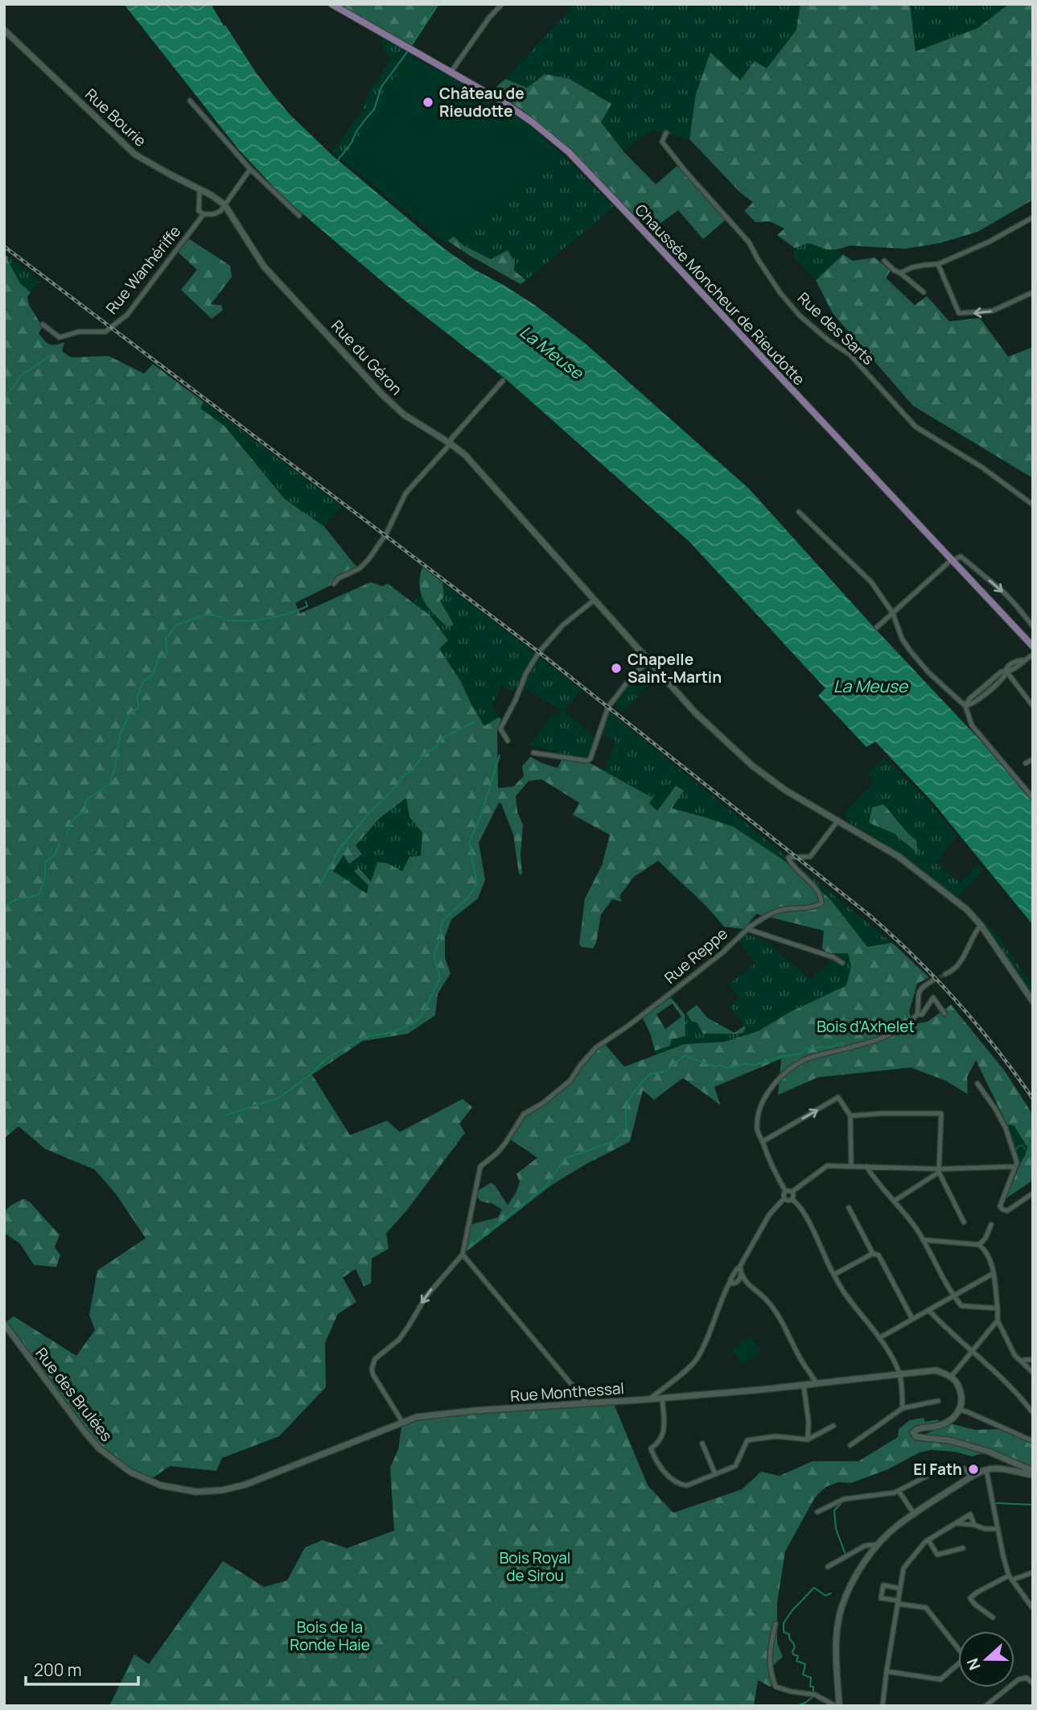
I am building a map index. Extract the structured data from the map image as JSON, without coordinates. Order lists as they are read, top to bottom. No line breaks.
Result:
{"streets":{"main road":["Rue Bourie","Chaussée Moncheur de Rieudotte","Rue du Géron","Rue Monthessal","Rue des Brulées"],"street":["Rue Wanhériffe","Rue des Sarts","Rue Reppe"]},"crossings":[["Rue Bourie","Rue Wanhériffe"],["Rue Bourie","Rue du Géron"],["Rue Wanhériffe","Rue du Géron"],["Rue Monthessal","Rue des Brulées"]],"water":["La Meuse"],"parks":["Bois d'Axhelet","Bois Royal de Sirou","Bois de la Ronde Haie"],"places":["Château de Rieudotte","Chapelle Saint-Martin","El Fath"],"scale_bar":"200 m","north":"left"}
